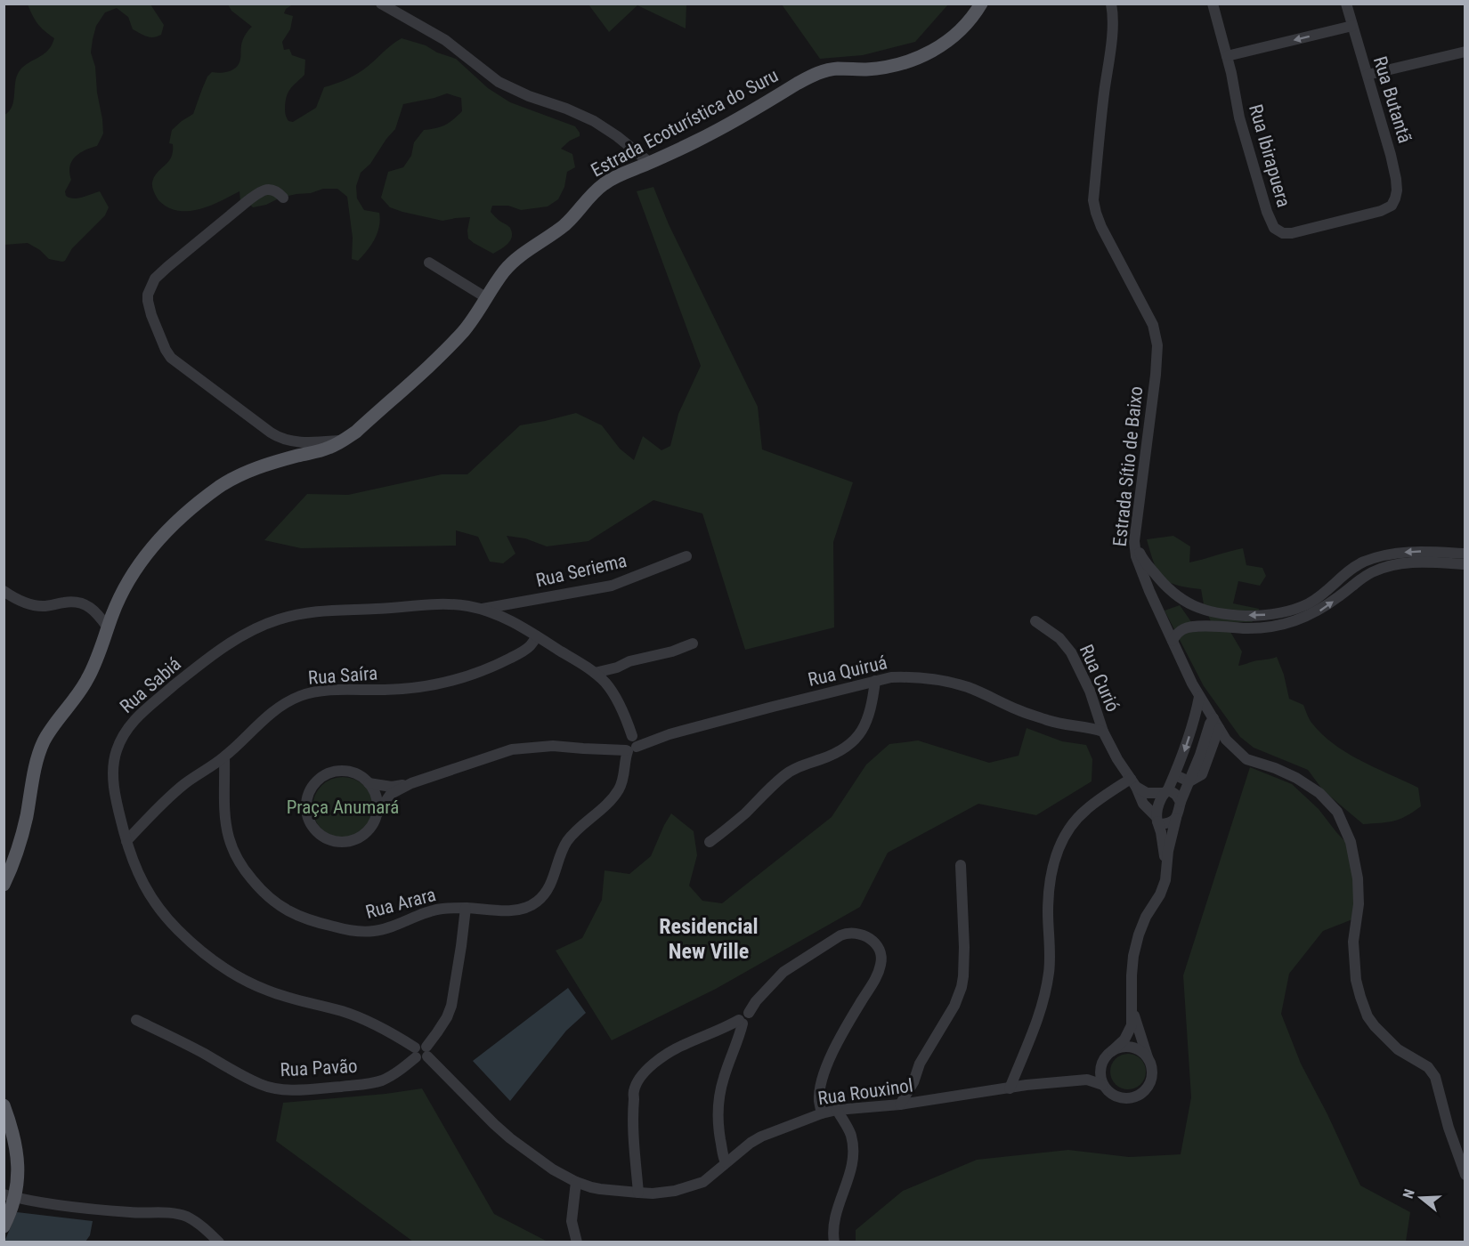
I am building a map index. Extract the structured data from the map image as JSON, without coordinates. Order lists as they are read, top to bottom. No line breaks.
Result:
{"streets":{"main road":["Estrada Ecoturística do Suru"],"street":["Rua Butantã","Rua Ibirapuera","Estrada Sítio de Baixo","Rua Seriema","Rua Quiruá","Rua Saíra","Rua Curió","Rua Sabiá","Rua Arara","Rua Pavão","Rua Rouxinol"]},"crossings":[["Rua Butantã","Rua Ibirapuera"],["Rua Seriema","Rua Sabiá"],["Rua Quiruá","Rua Curió"],["Rua Quiruá","Rua Sabiá"],["Rua Quiruá","Rua Arara"],["Rua Saíra","Rua Sabiá"],["Rua Saíra","Rua Arara"],["Rua Sabiá","Rua Arara"],["Rua Sabiá","Rua Pavão"],["Rua Sabiá","Rua Rouxinol"],["Rua Arara","Rua Pavão"],["Rua Pavão","Rua Rouxinol"]],"districts":["Residencial New Ville"],"parks":["Praça Anumará"],"north":"left"}
